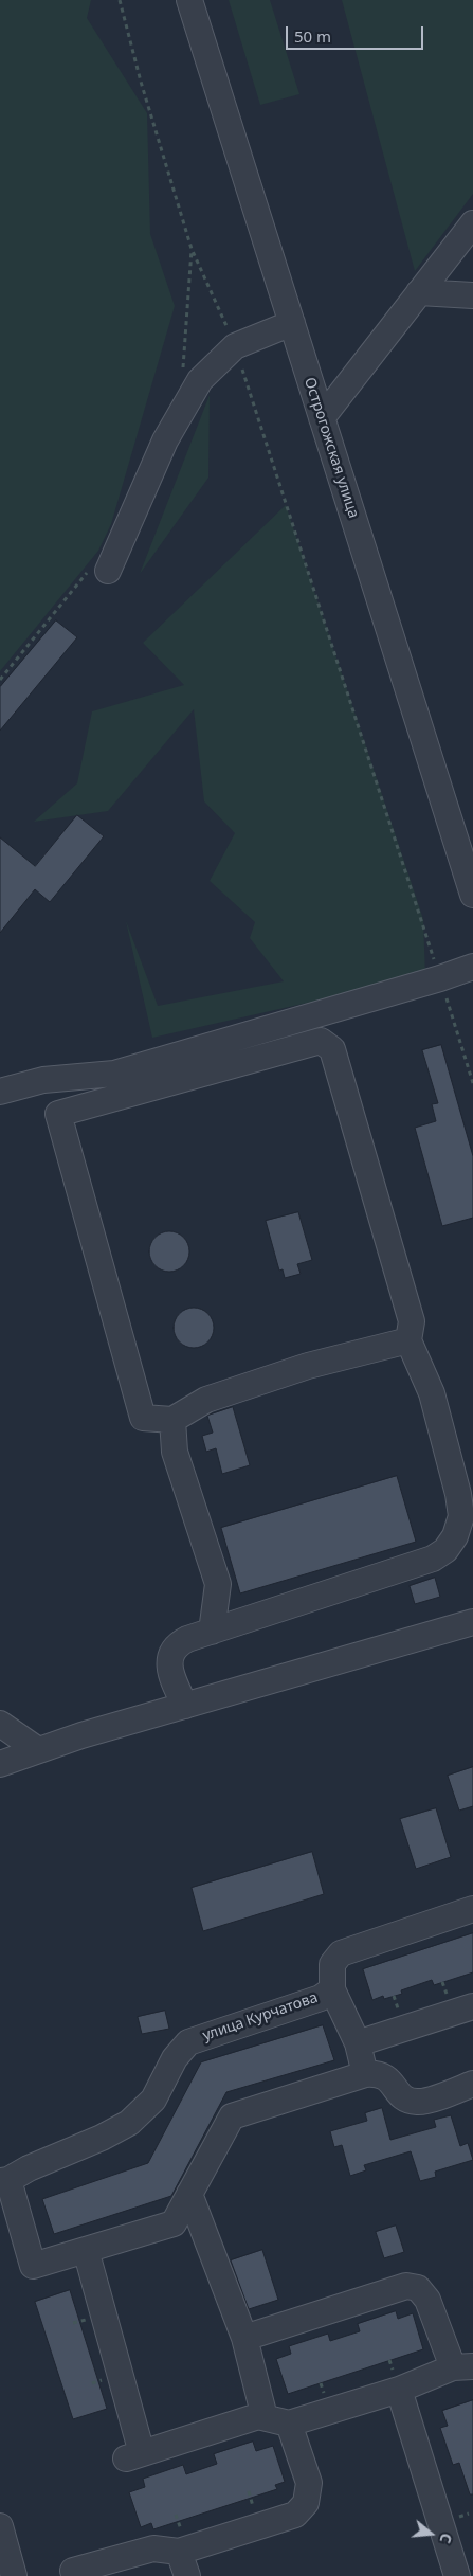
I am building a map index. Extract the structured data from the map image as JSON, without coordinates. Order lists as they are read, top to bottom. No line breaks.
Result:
{"streets":{"street":["Острогожская улица","улица Курчатова"]},"scale_bar":"50 m","north":"right"}
